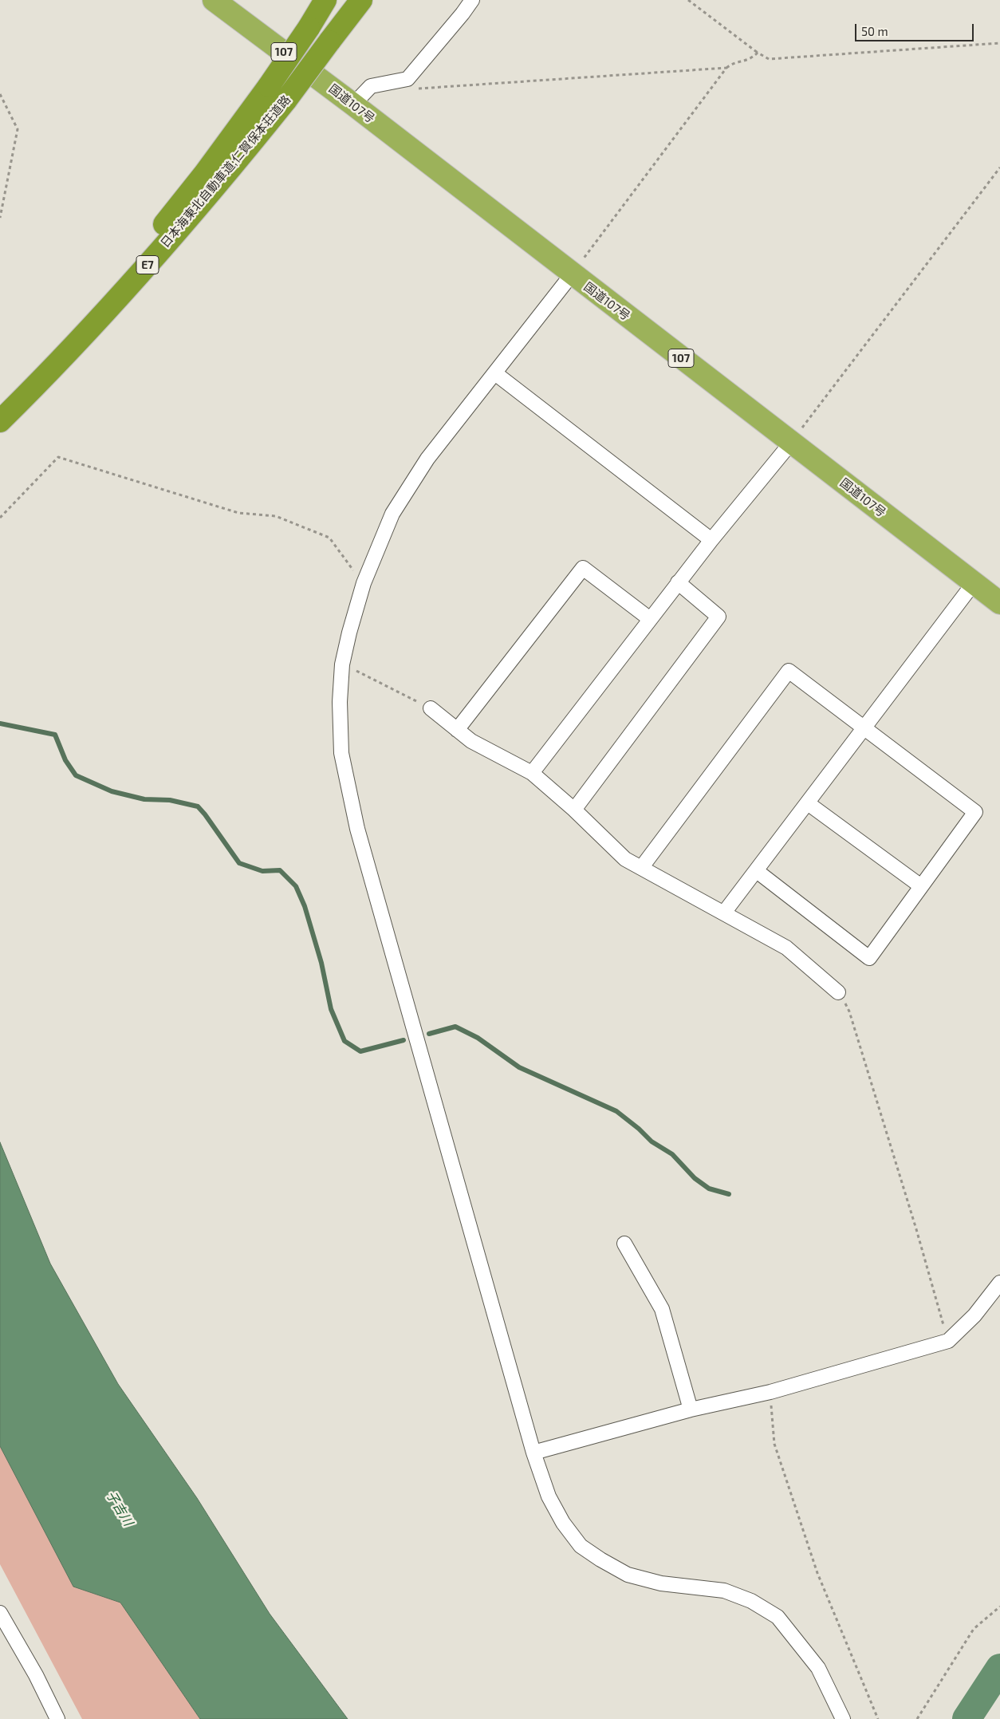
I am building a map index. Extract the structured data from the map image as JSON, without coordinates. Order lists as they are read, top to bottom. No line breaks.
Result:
{"streets":{"highway":["107","国道107号","日本海東北自動車道;仁賀保本荘道路","E7"]},"water":["子吉川"],"scale_bar":"50 m"}
